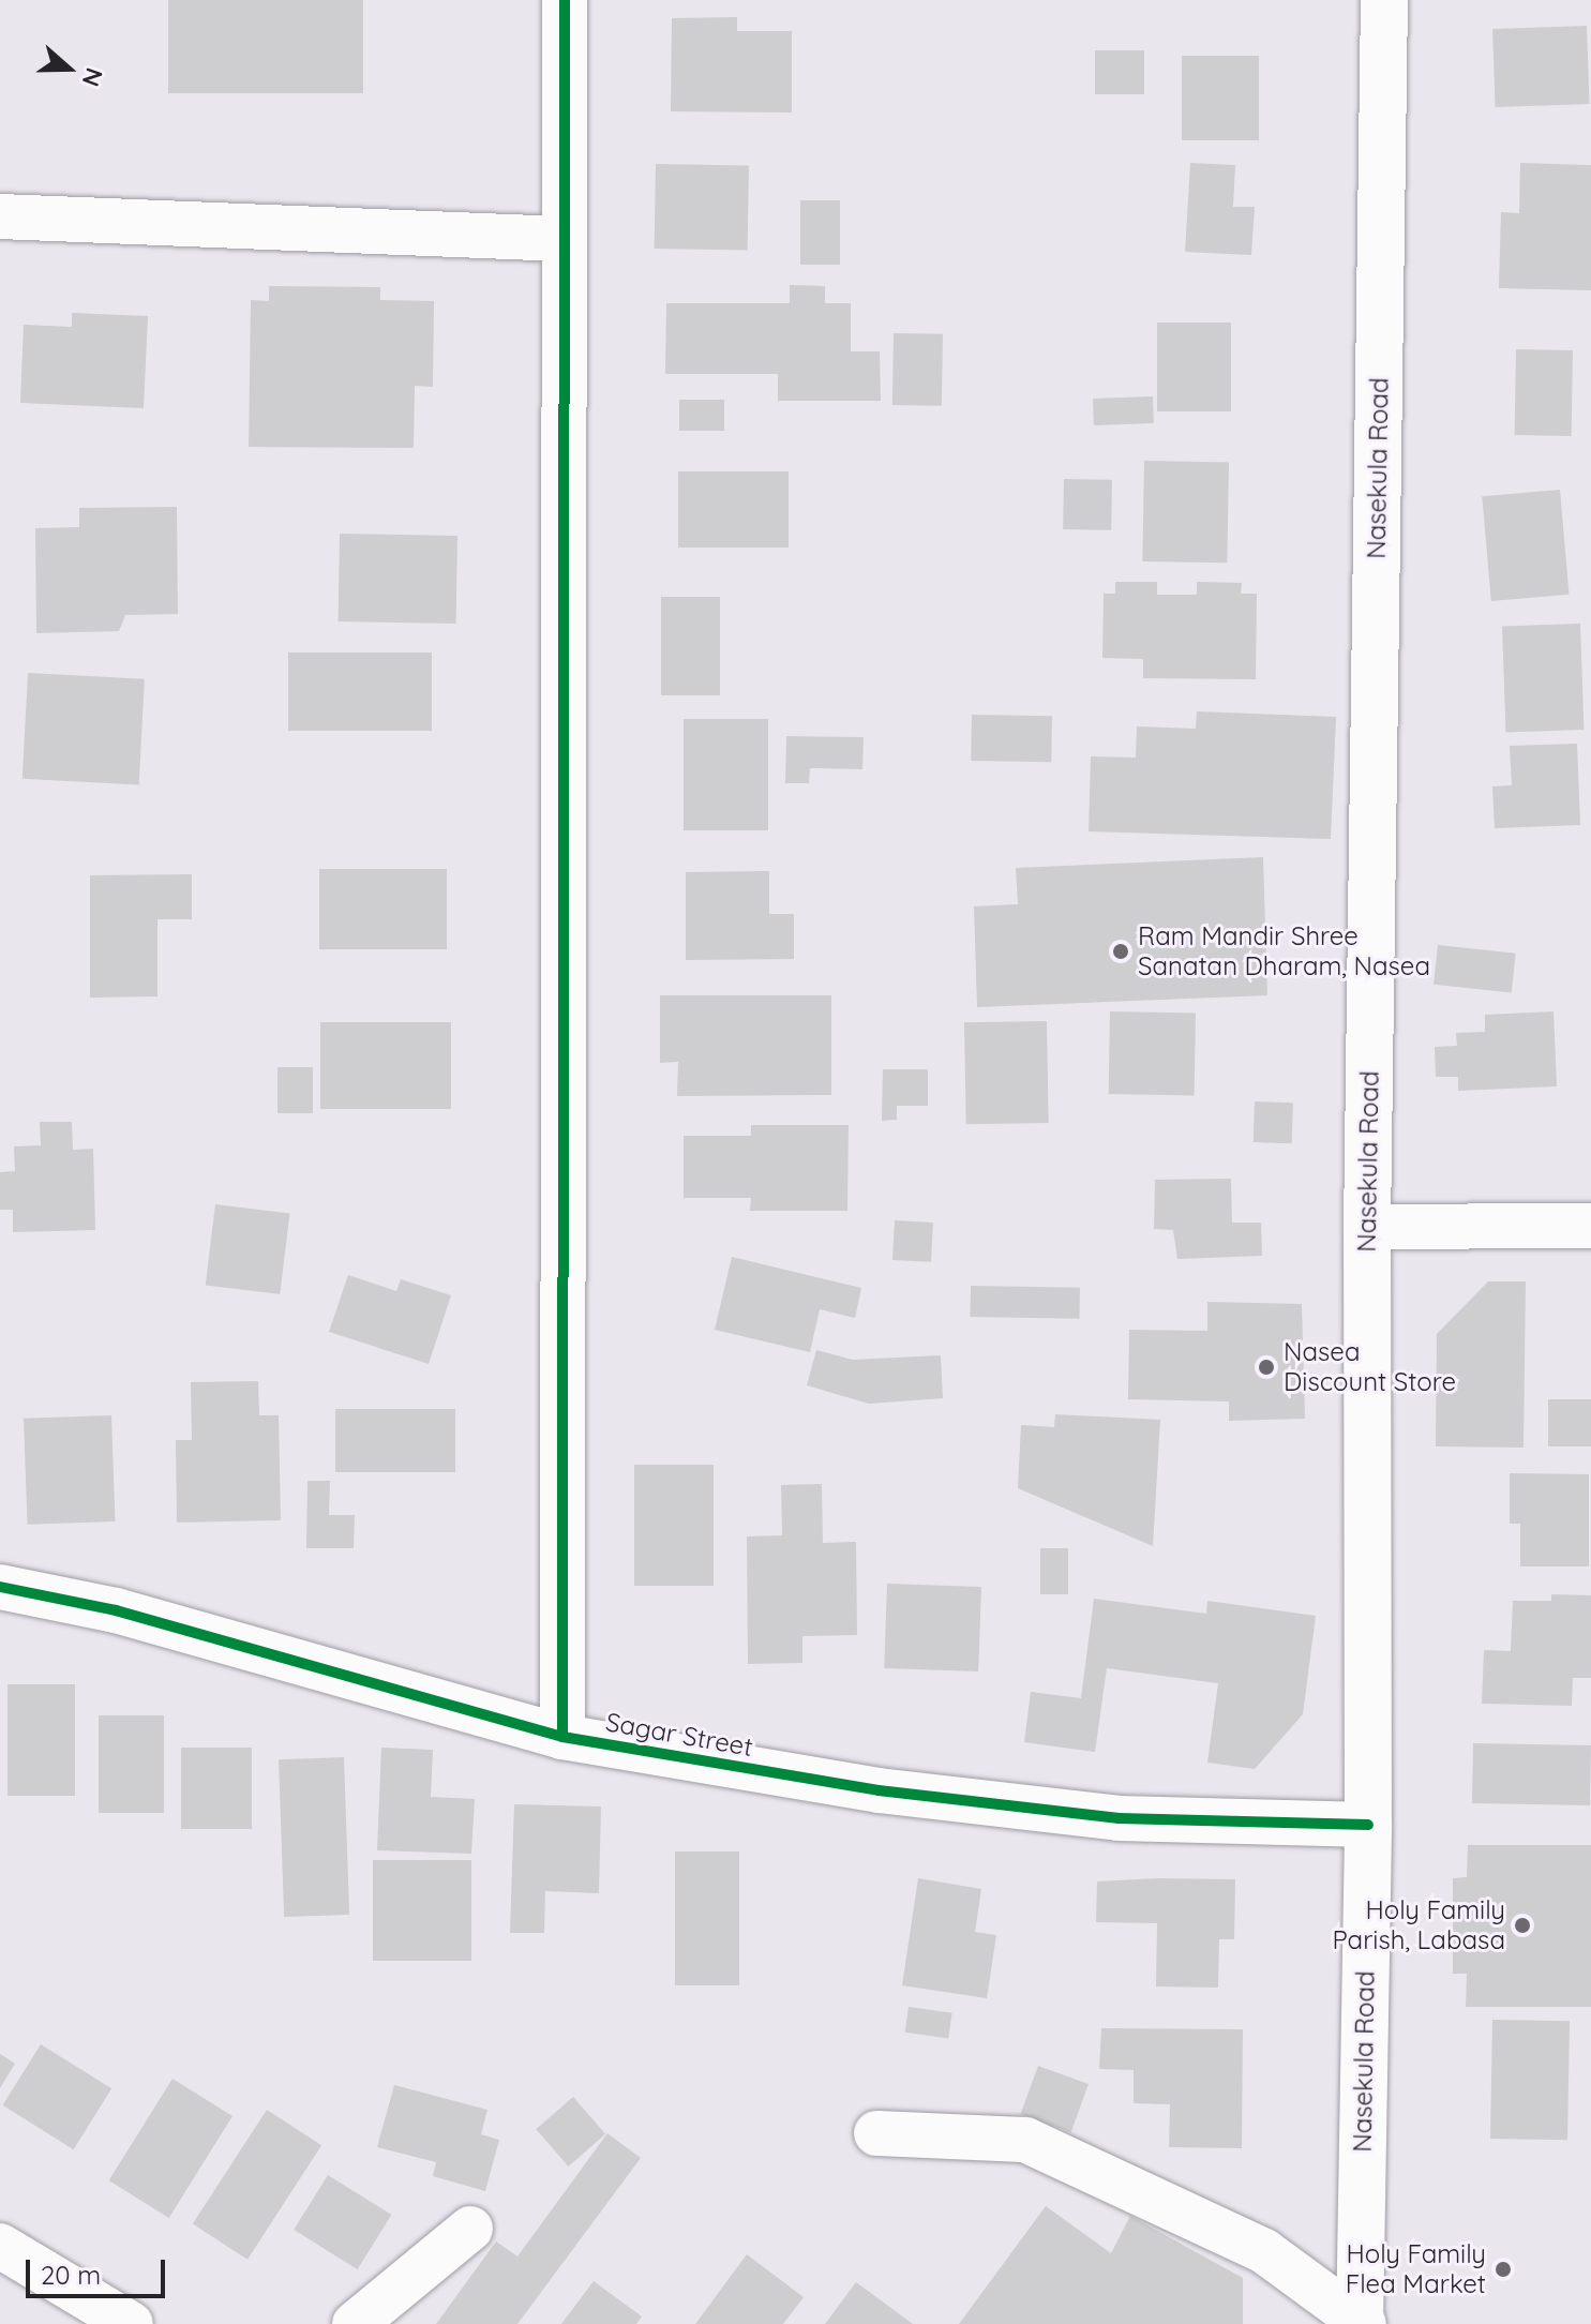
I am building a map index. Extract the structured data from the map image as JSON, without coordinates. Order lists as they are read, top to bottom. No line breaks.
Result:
{"streets":{"main road":["Nasekula Road"],"street":["Sagar Street"]},"crossings":[["Nasekula Road","Sagar Street"]],"places":["Ram Mandir Shree Sanatan Dharam, Nasea","Nasea Discount Store","Holy Family Parish, Labasa","Holy Family Flea Market"],"scale_bar":"20 m","north":"right"}
